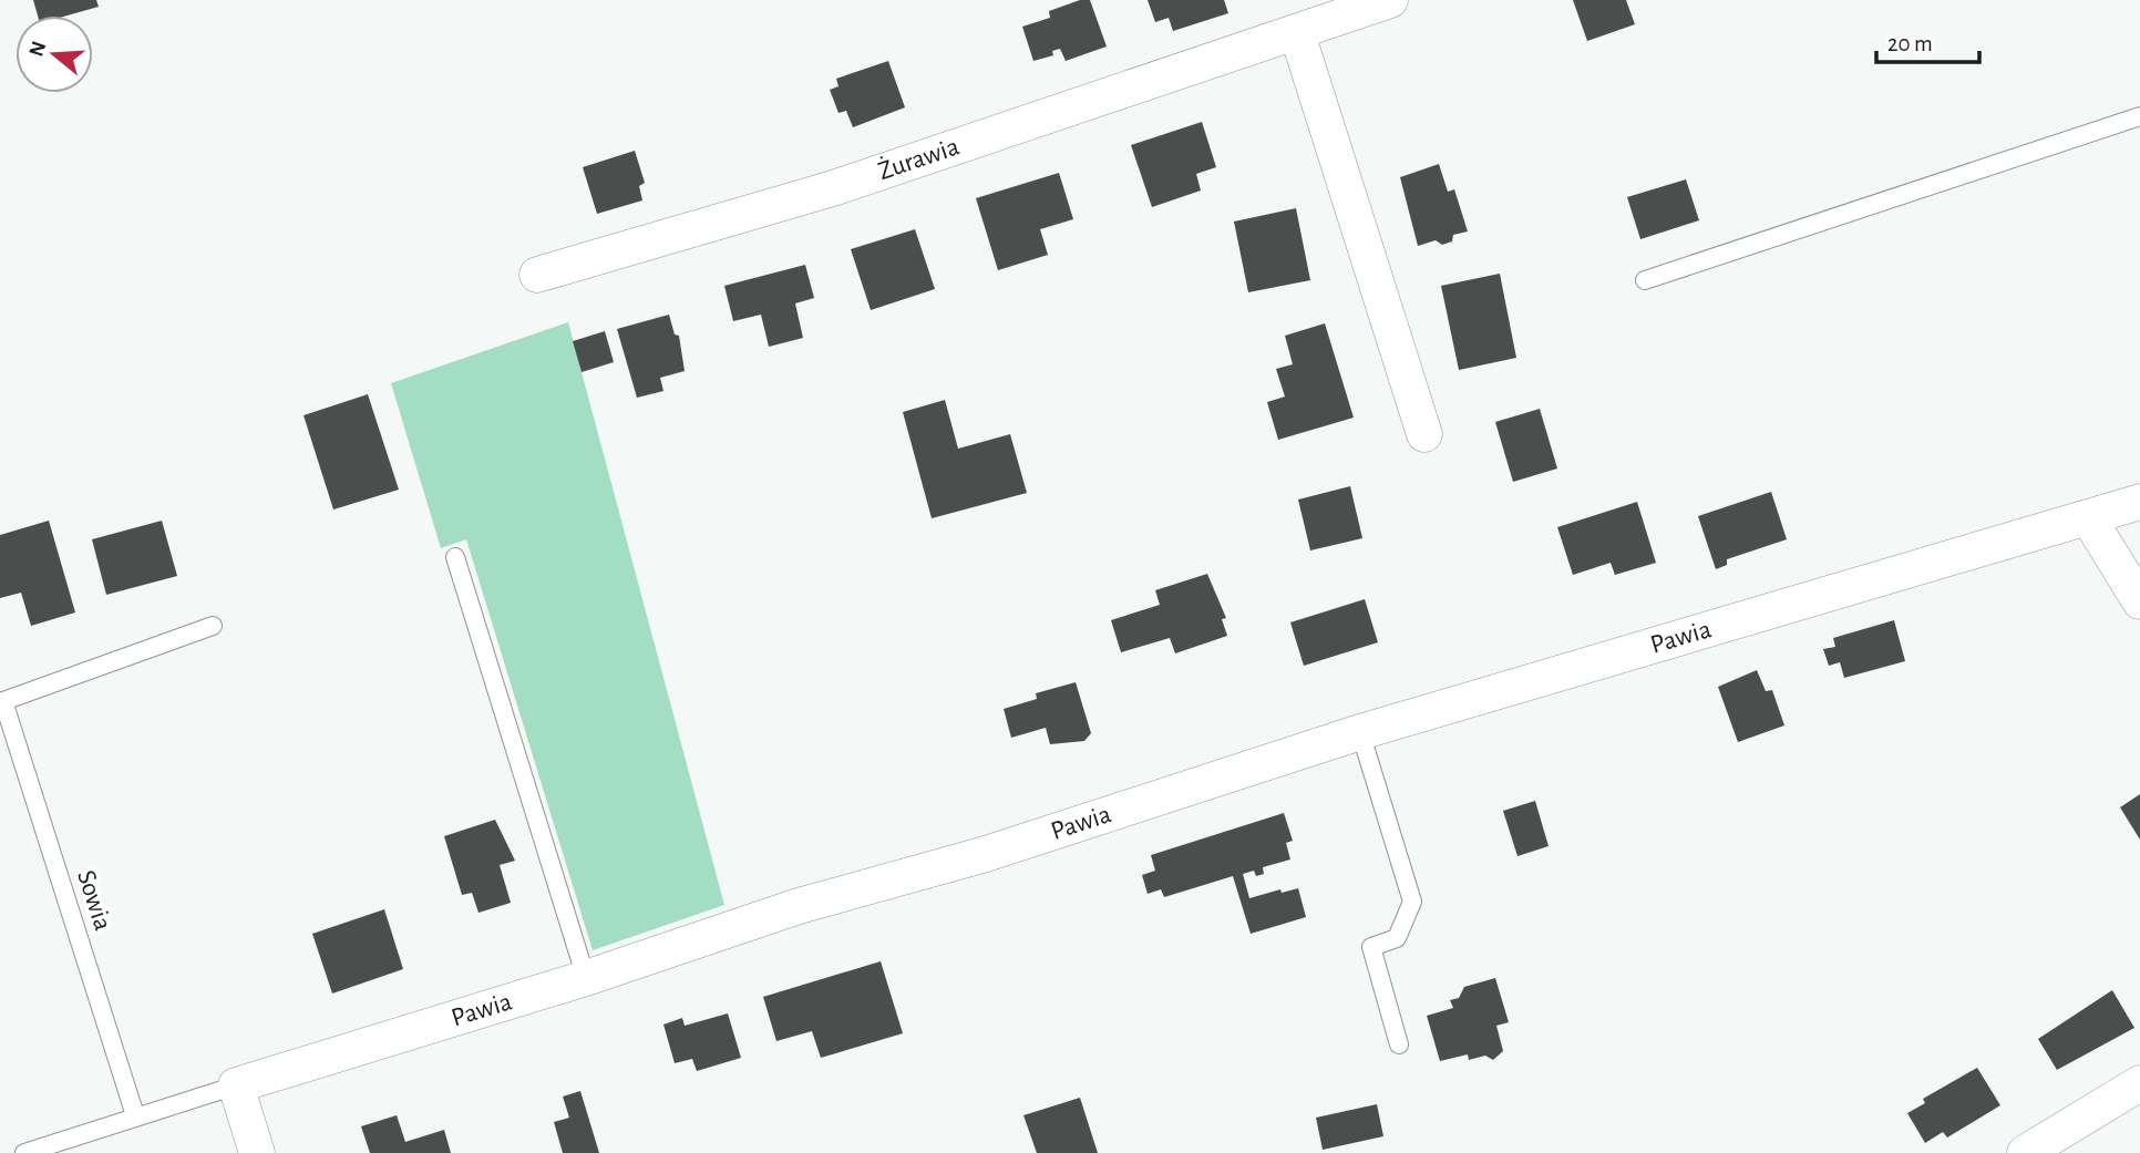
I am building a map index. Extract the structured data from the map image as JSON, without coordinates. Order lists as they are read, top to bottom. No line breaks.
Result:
{"streets":{"street":["Żurawia","Pawia"],"lane":["Sowia"]},"crossings":[["Pawia","Sowia"]],"scale_bar":"20 m","north":"left"}
